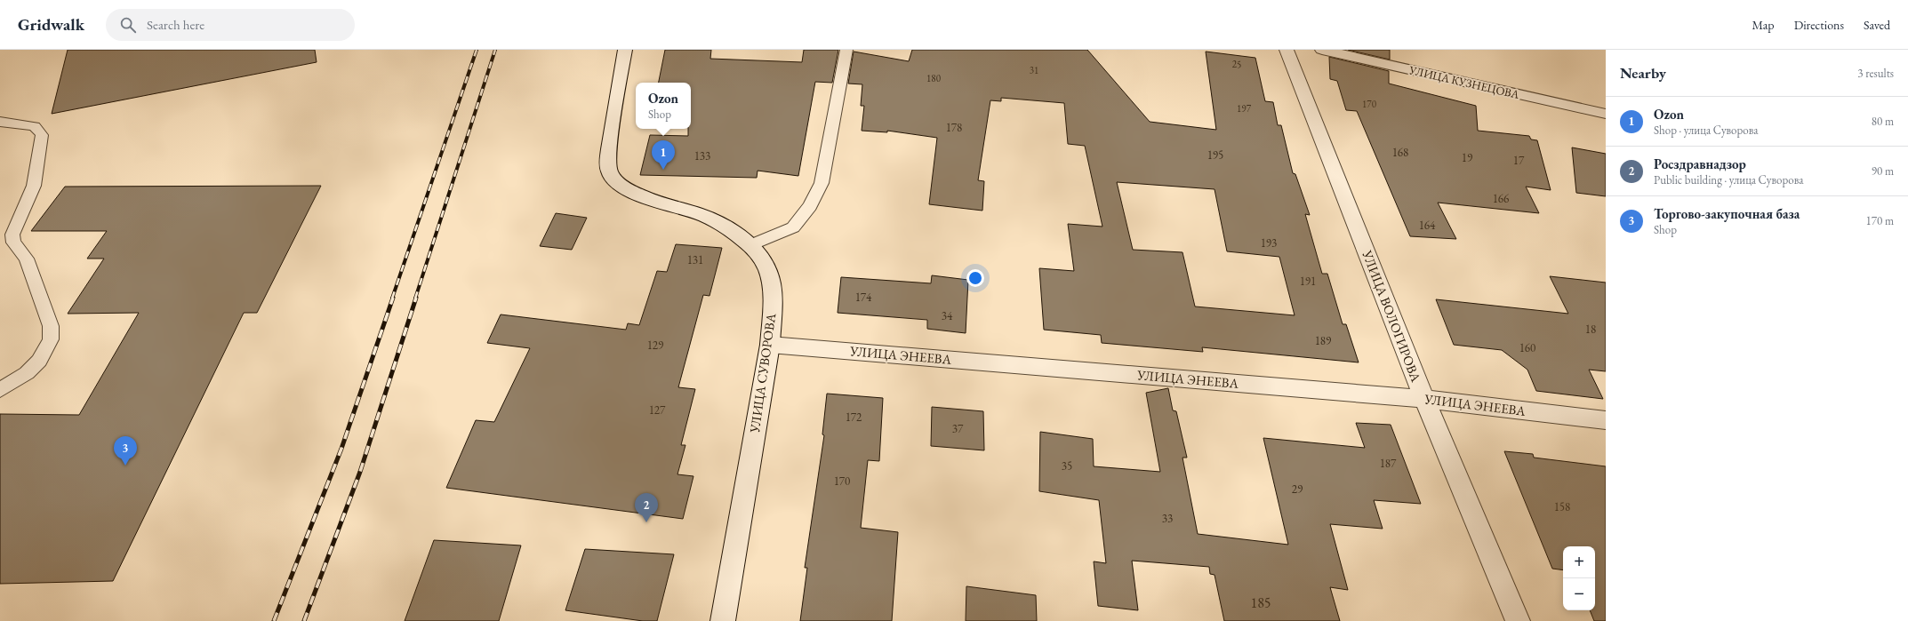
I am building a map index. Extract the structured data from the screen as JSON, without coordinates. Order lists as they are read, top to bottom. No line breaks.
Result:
{"streets":{"street":["УЛИЦА КУЗНЕЦОВА","УЛИЦА ВОЛОГИРОВА","УЛИЦА ЭНЕЕВА","УЛИЦА СУВОРОВА"]},"crossings":[["УЛИЦА ВОЛОГИРОВА","УЛИЦА ЭНЕЕВА"],["УЛИЦА ЭНЕЕВА","УЛИЦА СУВОРОВА"]],"house_numbers":["25","31","180","170","197","178","168","195","133","19","17","166","164","193","131","191","174","34","18","189","129","160","127","172","37","187","35","170","29","158","33","185"],"page":{"header":"Gridwalk","search":"Search here","nav":["Map","Directions","Saved"],"heading":["Nearby","3 results"],"popup":["Ozon","Shop"],"list":[{"mark":"1","name":"Ozon","note":"Shop · улица Суворова","value":"80 m"},{"mark":"2","name":"Росздравнадзор","note":"Public building · улица Суворова","value":"90 m"},{"mark":"3","name":"Торгово-закупочная база","note":"Shop","value":"170 m"}],"pins":["1","3","2"],"map_buttons":["+","−"]}}
